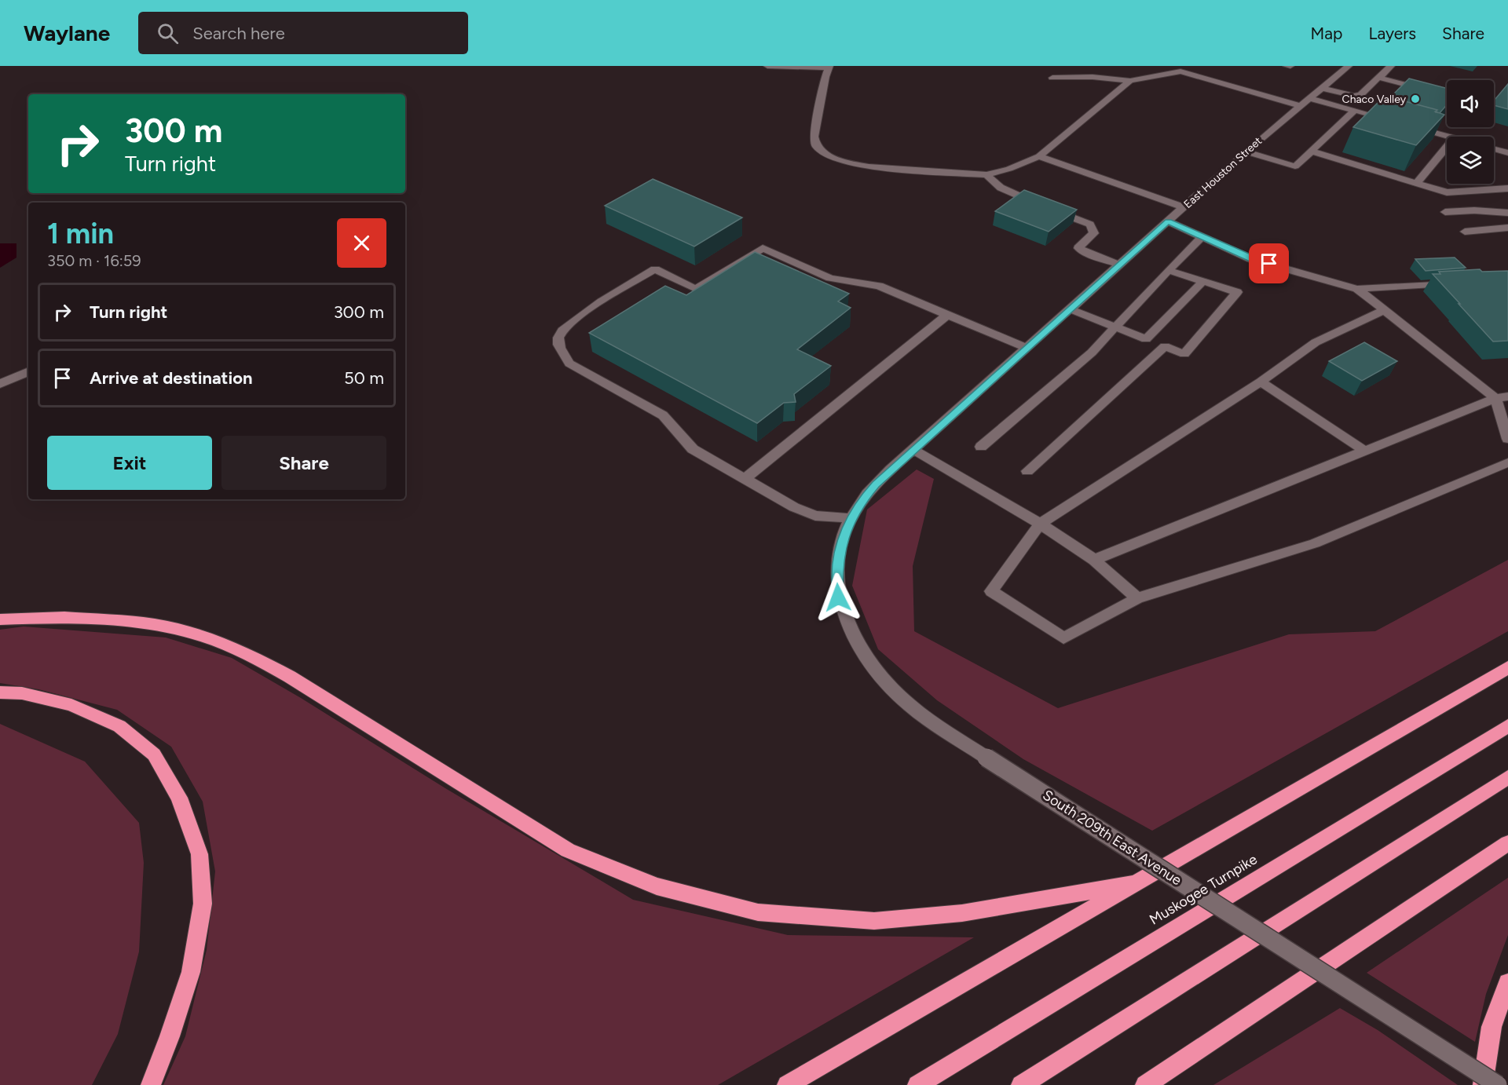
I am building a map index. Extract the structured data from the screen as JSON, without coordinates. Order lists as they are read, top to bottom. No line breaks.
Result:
{"streets":{"highway":["Muskogee Turnpike"],"street":["East Houston Street","South 209th East Avenue"]},"crossings":[["East Houston Street","South 209th East Avenue"]],"places":["Chaco Valley"],"page":{"header":"Waylane","search":"Search here","nav":["Map","Layers","Share"],"turn":["300 m","Turn right"],"heading":["1 min","350 m · 16:59"],"list":[{"name":"Turn right","value":"300 m"},{"name":"Arrive at destination","value":"50 m"}],"buttons":["Exit","Share"]}}
